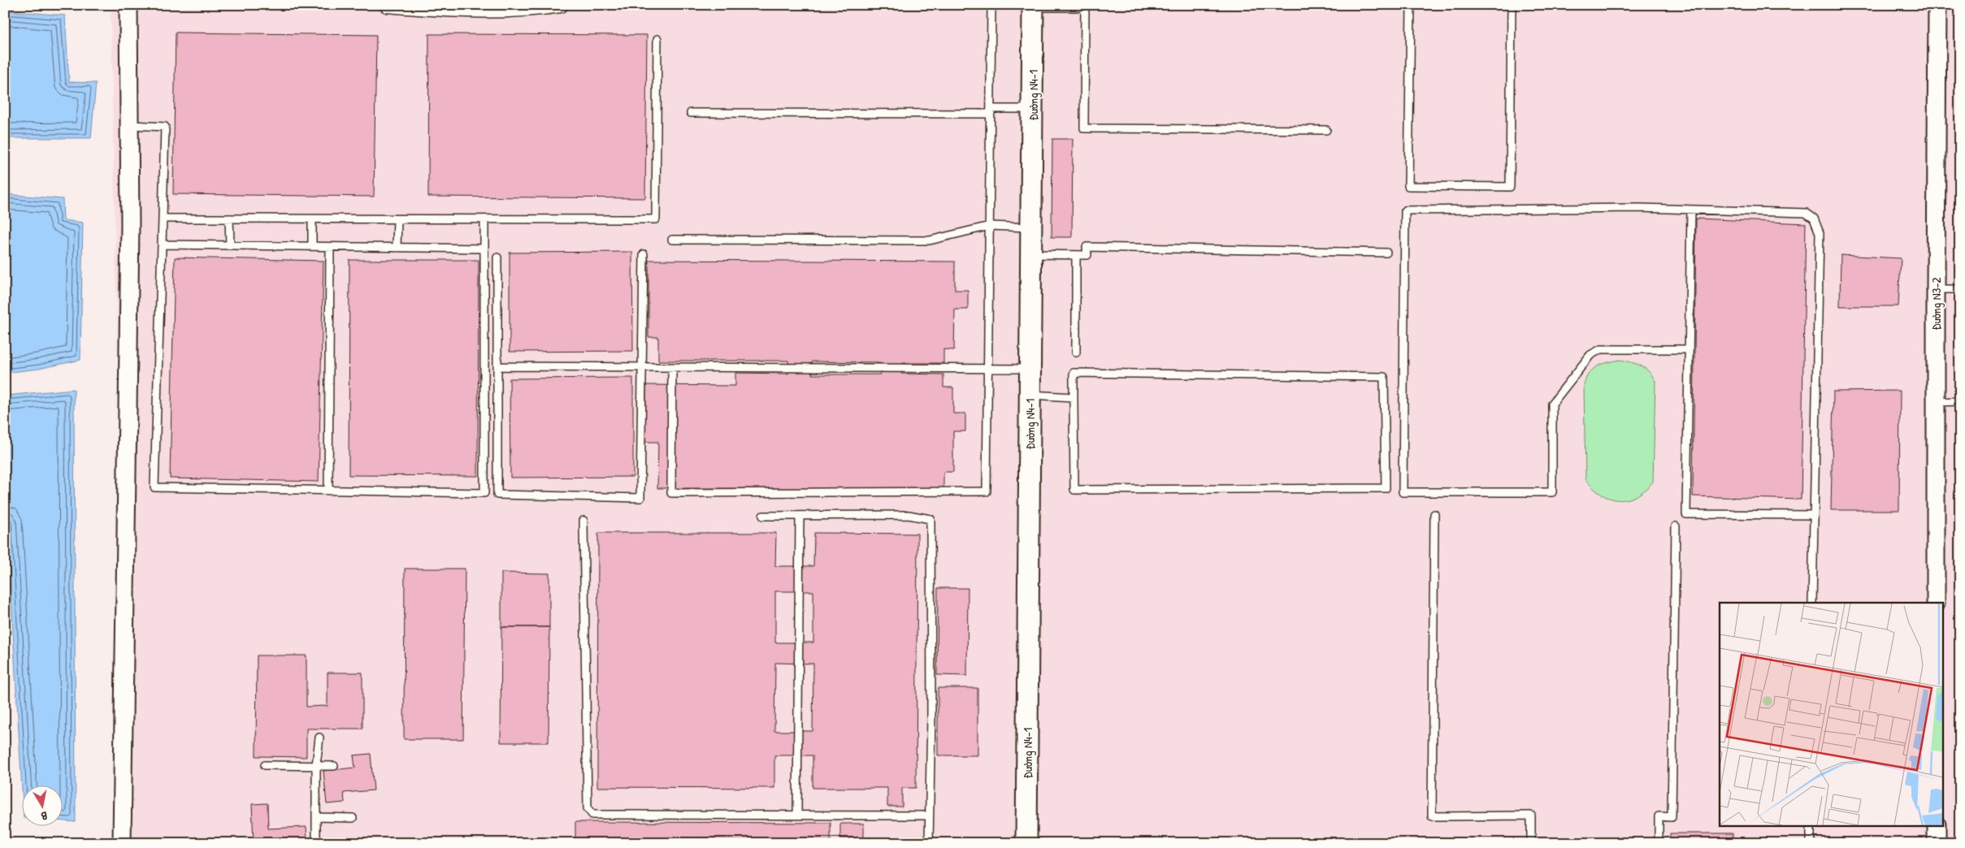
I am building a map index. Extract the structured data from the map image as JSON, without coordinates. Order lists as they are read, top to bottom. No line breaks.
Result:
{"streets":{"main road":["Đường N4-1"],"street":["Đường N3-2"]},"north":"bottom"}
